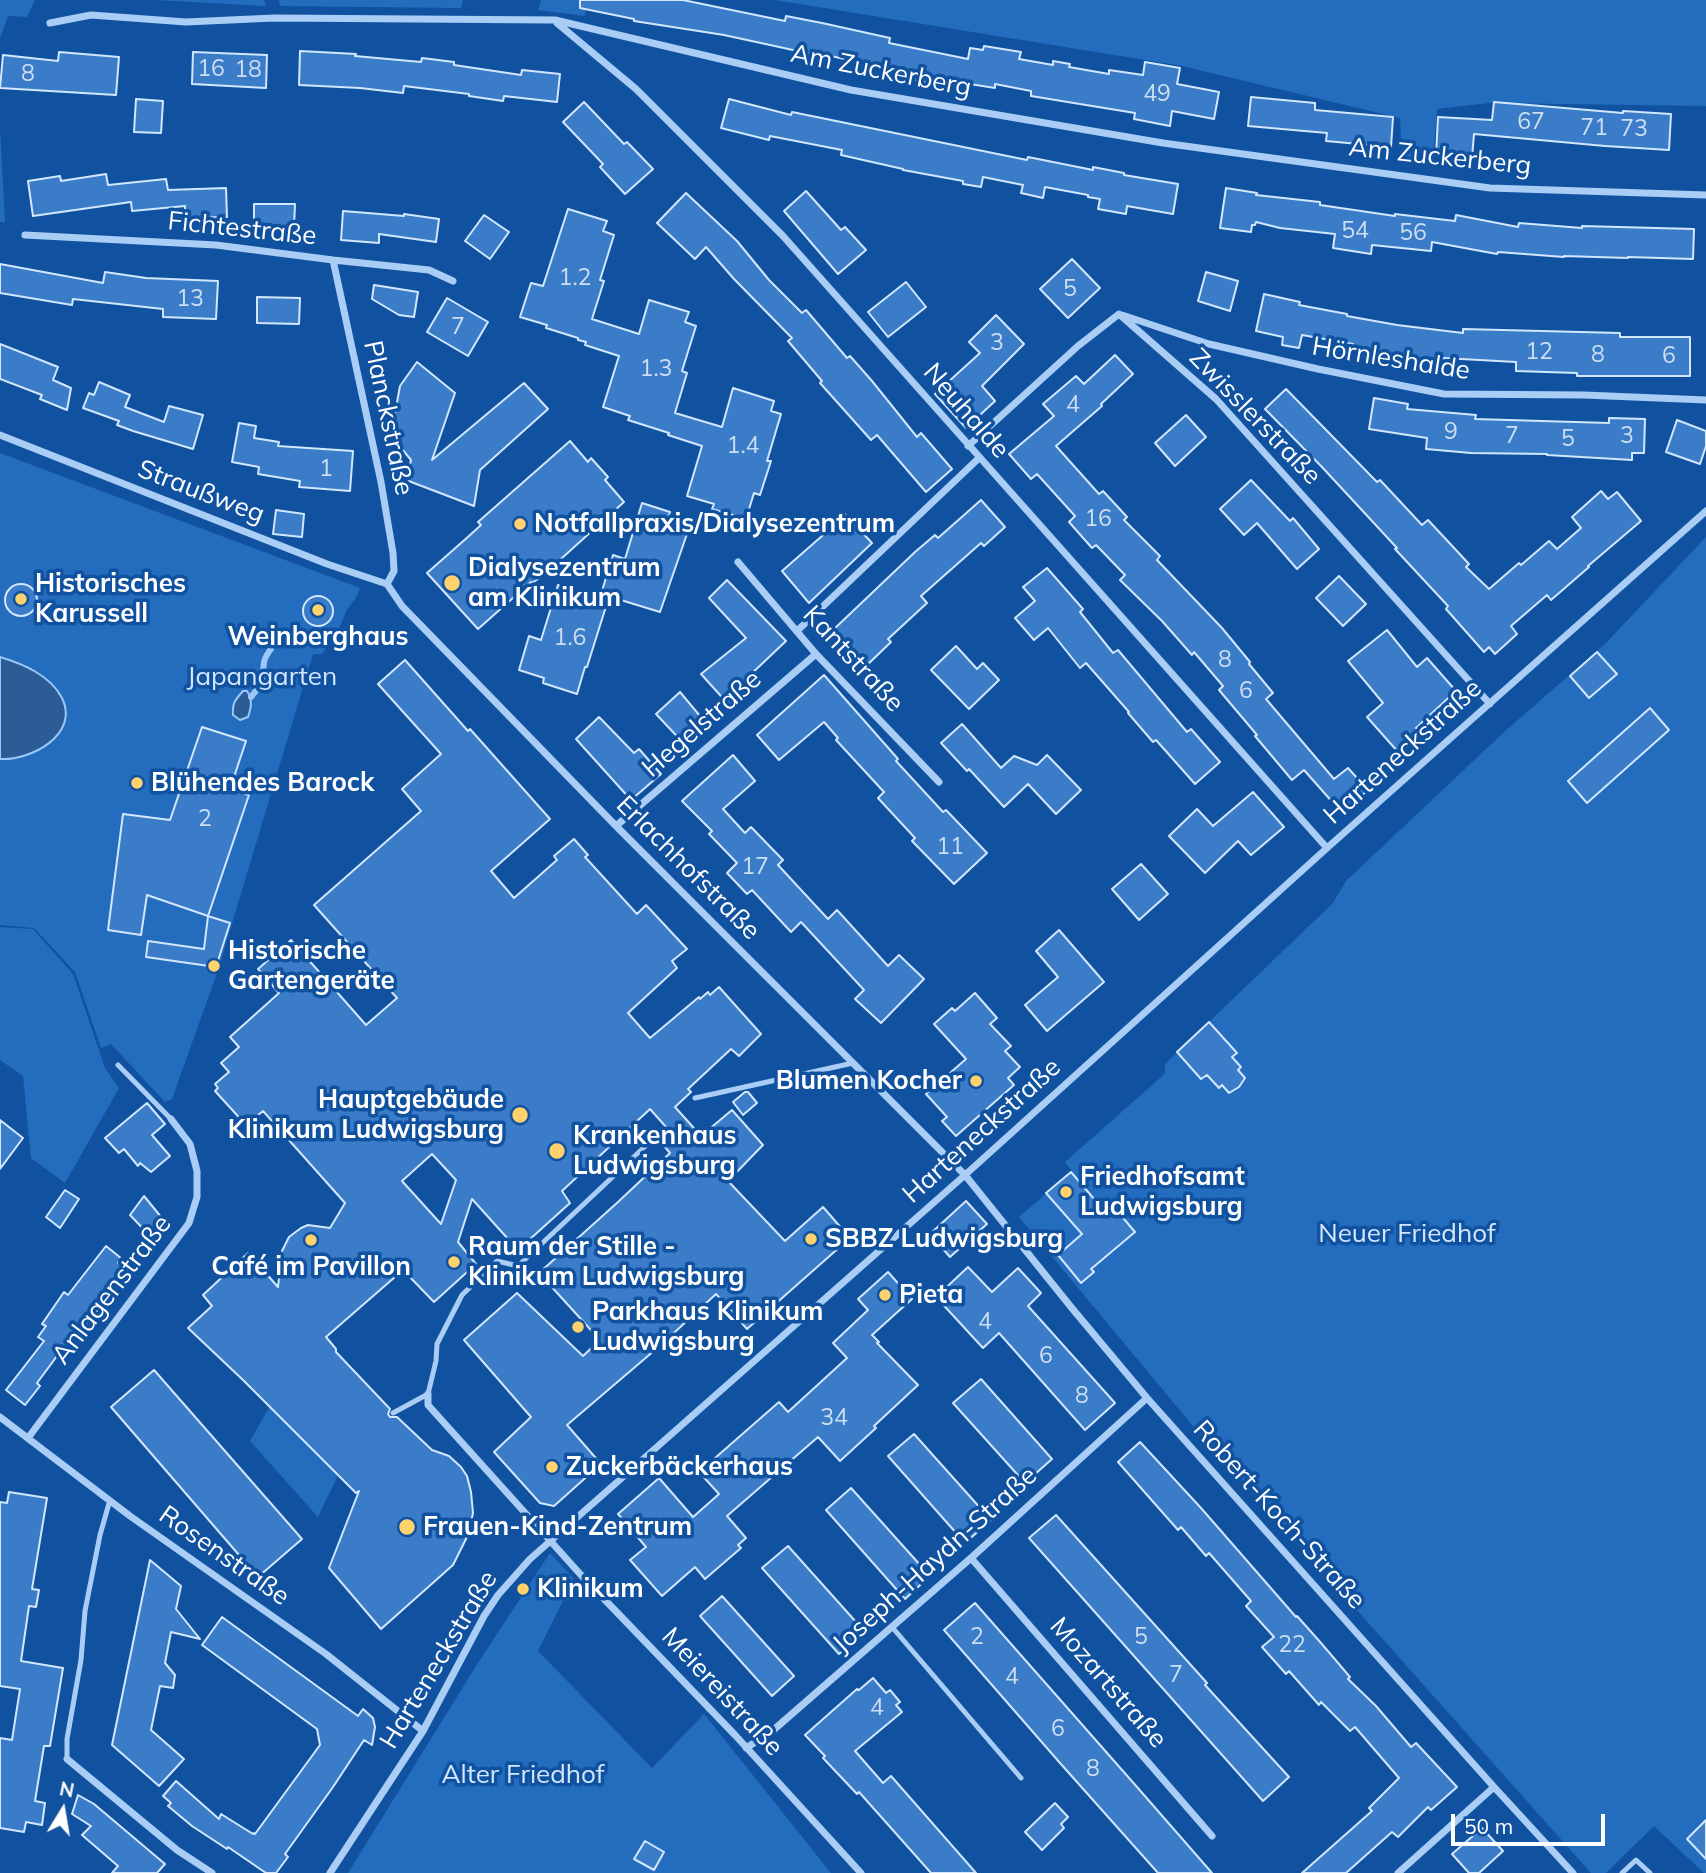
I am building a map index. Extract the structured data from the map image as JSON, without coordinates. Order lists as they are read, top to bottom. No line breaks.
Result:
{"streets":{"street":["Am Zuckerberg","Fichtestraße","Hörnleshalde","Neuhalde","Zwisslerstraße","Planckstraße","Straußweg","Kantstraße","Hegelstraße","Harteneckstraße","Erlachhofstraße","Anlagenstraße","Robert-Koch-Straße","Rosenstraße","Joseph-Haydn-Straße","Mozartstraße","Meiereistraße"]},"crossings":[["Am Zuckerberg","Neuhalde"],["Fichtestraße","Planckstraße"],["Hörnleshalde","Zwisslerstraße"],["Neuhalde","Harteneckstraße"],["Zwisslerstraße","Harteneckstraße"],["Planckstraße","Straußweg"],["Planckstraße","Erlachhofstraße"],["Straußweg","Erlachhofstraße"],["Kantstraße","Hegelstraße"],["Hegelstraße","Erlachhofstraße"],["Harteneckstraße","Erlachhofstraße"],["Harteneckstraße","Robert-Koch-Straße"],["Harteneckstraße","Rosenstraße"],["Harteneckstraße","Meiereistraße"],["Erlachhofstraße","Robert-Koch-Straße"],["Anlagenstraße","Rosenstraße"],["Robert-Koch-Straße","Joseph-Haydn-Straße"],["Joseph-Haydn-Straße","Mozartstraße"],["Joseph-Haydn-Straße","Meiereistraße"]],"parks":["Japangarten","Neuer Friedhof","Alter Friedhof"],"places":["Notfallpraxis/Dialysezentrum","Dialysezentrum am Klinikum","Historisches Karussell","Weinberghaus","Blühendes Barock","Historische Gartengeräte","Blumen Kocher","Hauptgebäude Klinikum Ludwigsburg","Krankenhaus Ludwigsburg","Friedhofsamt Ludwigsburg","SBBZ Ludwigsburg","Café im Pavillon","Raum der Stille - Klinikum Ludwigsburg","Pieta","Parkhaus Klinikum Ludwigsburg","Zuckerbäckerhaus","Frauen-Kind-Zentrum","Klinikum"],"house_numbers":["16","18","8","49","67","71","73","54","56","1.2","5","13","7","3","12","8","6","1.3","4","9","7","3","5","1.4","1","16","1.6","8","6","2","11","17","4","6","8","34","2","5","22","7","4","4","6","8"],"scale_bar":"50 m","north":"top"}
